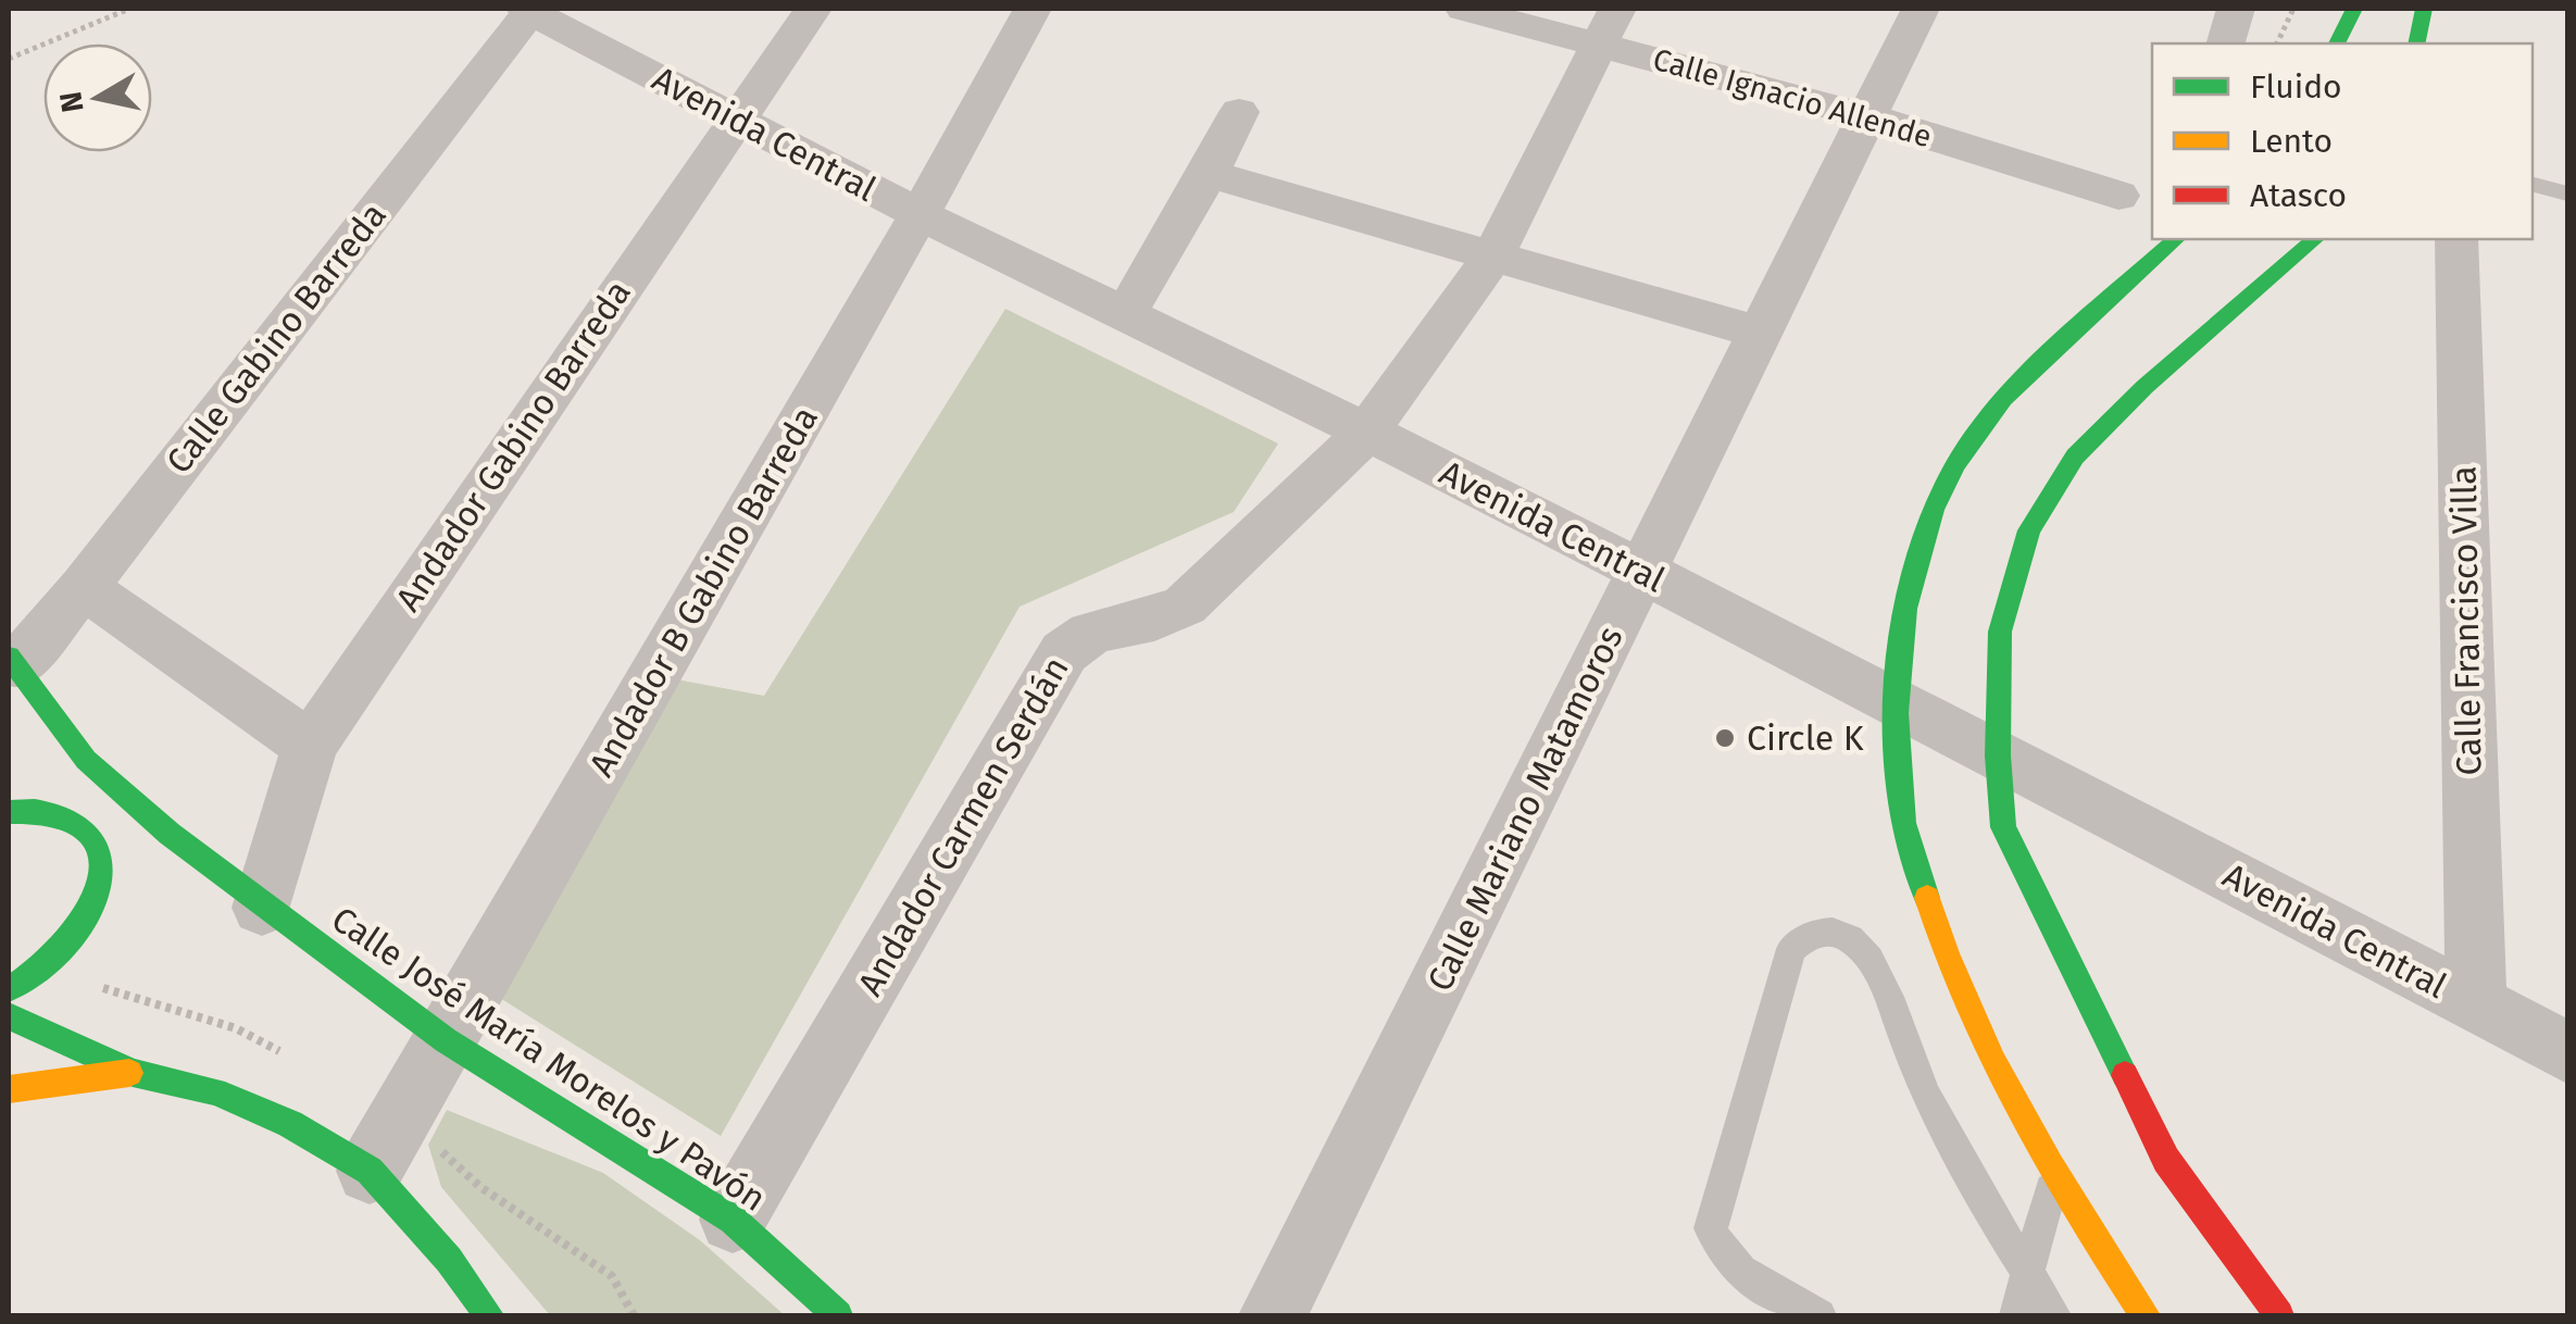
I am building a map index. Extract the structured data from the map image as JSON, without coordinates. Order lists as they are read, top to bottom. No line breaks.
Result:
{"streets":{"main road":["Calle José María Morelos y Pavón"],"street":["Calle Ignacio Allende","Avenida Central","Calle Gabino Barreda","Andador Gabino Barreda","Andador B Gabino Barreda","Calle Francisco Villa","Calle Mariano Matamoros","Andador Carmen Serdán"]},"crossings":[["Calle Ignacio Allende","Calle Mariano Matamoros"],["Calle Ignacio Allende","Andador Carmen Serdán"],["Avenida Central","Calle Gabino Barreda"],["Avenida Central","Andador Gabino Barreda"],["Avenida Central","Andador B Gabino Barreda"],["Avenida Central","Calle Francisco Villa"],["Avenida Central","Calle Mariano Matamoros"],["Avenida Central","Andador Carmen Serdán"],["Andador Gabino Barreda","Calle José María Morelos y Pavón"],["Andador B Gabino Barreda","Calle José María Morelos y Pavón"],["Andador Carmen Serdán","Calle José María Morelos y Pavón"]],"places":["Circle K"],"legend":["Fluido","Lento","Atasco"],"north":"left"}
